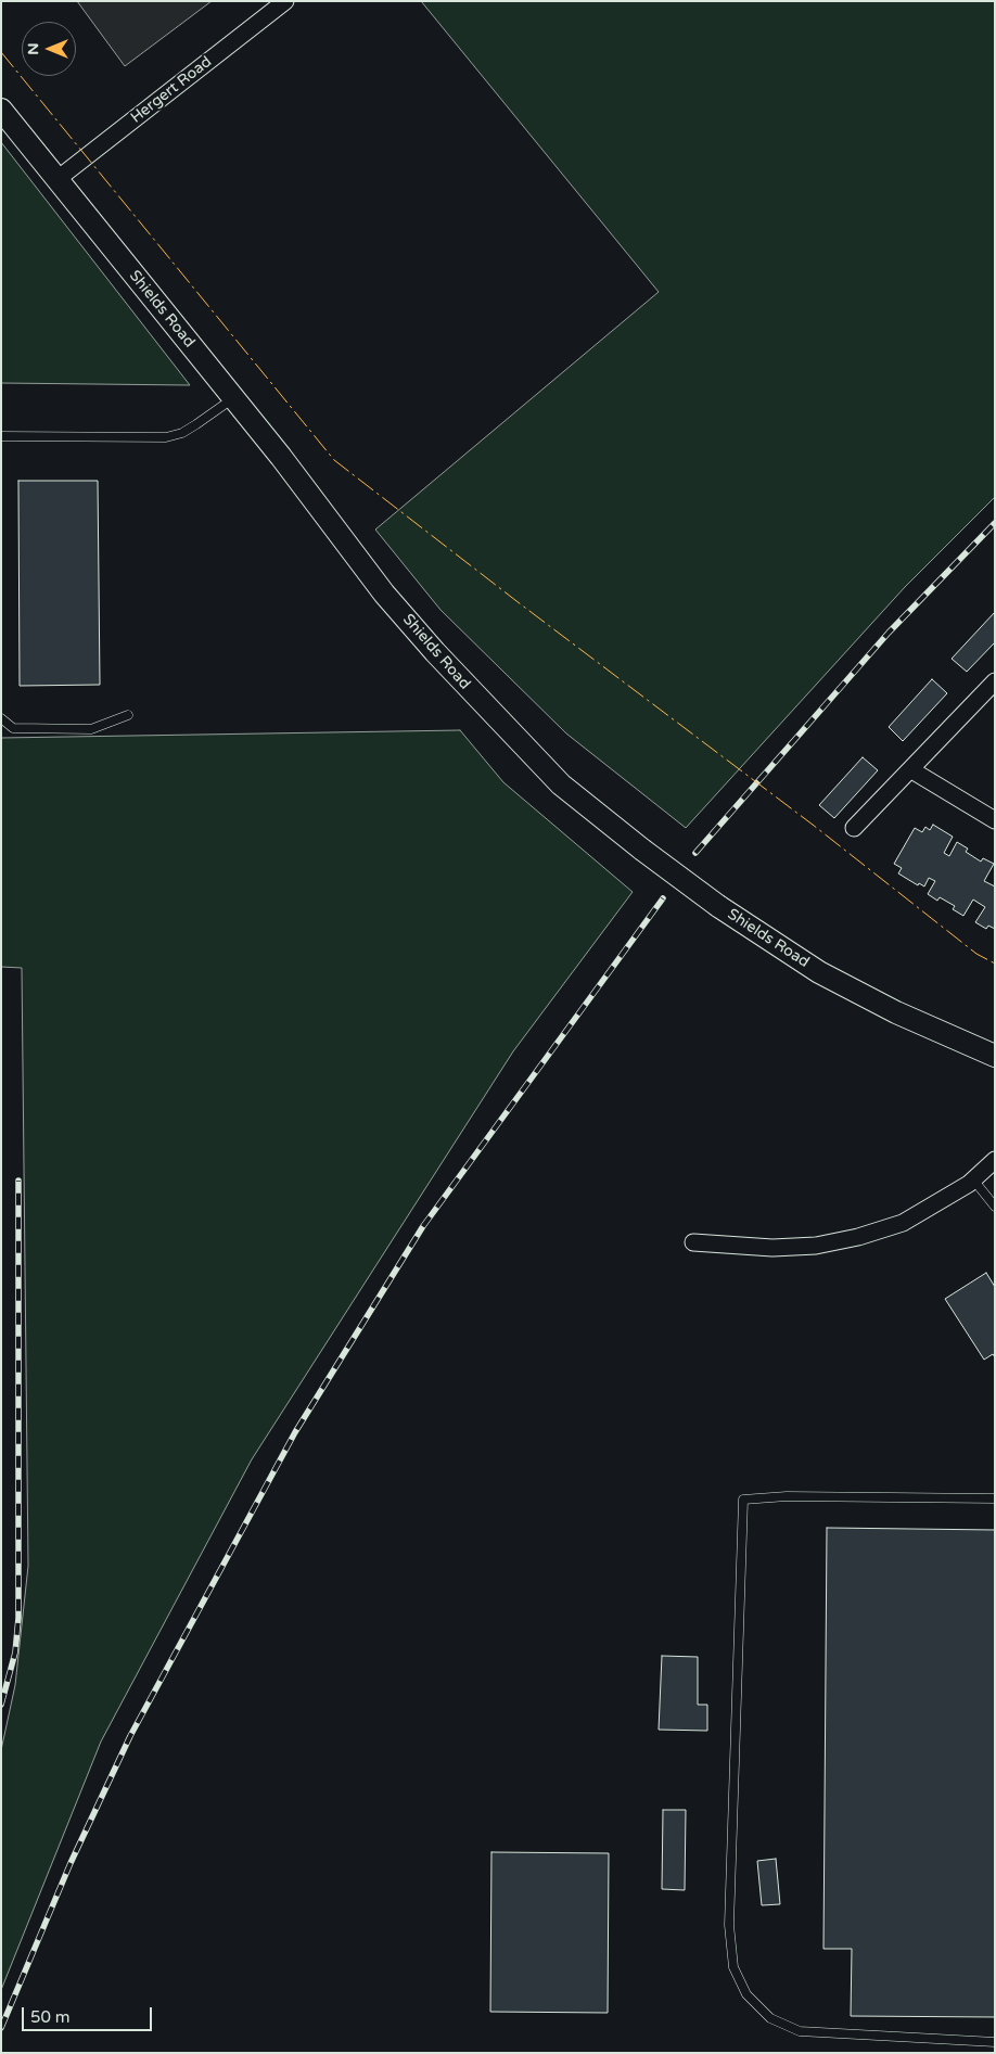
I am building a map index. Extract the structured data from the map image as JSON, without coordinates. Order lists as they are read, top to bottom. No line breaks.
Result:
{"streets":{"street":["Hergert Road","Shields Road"]},"crossings":[["Hergert Road","Shields Road"]],"scale_bar":"50 m","north":"left"}
